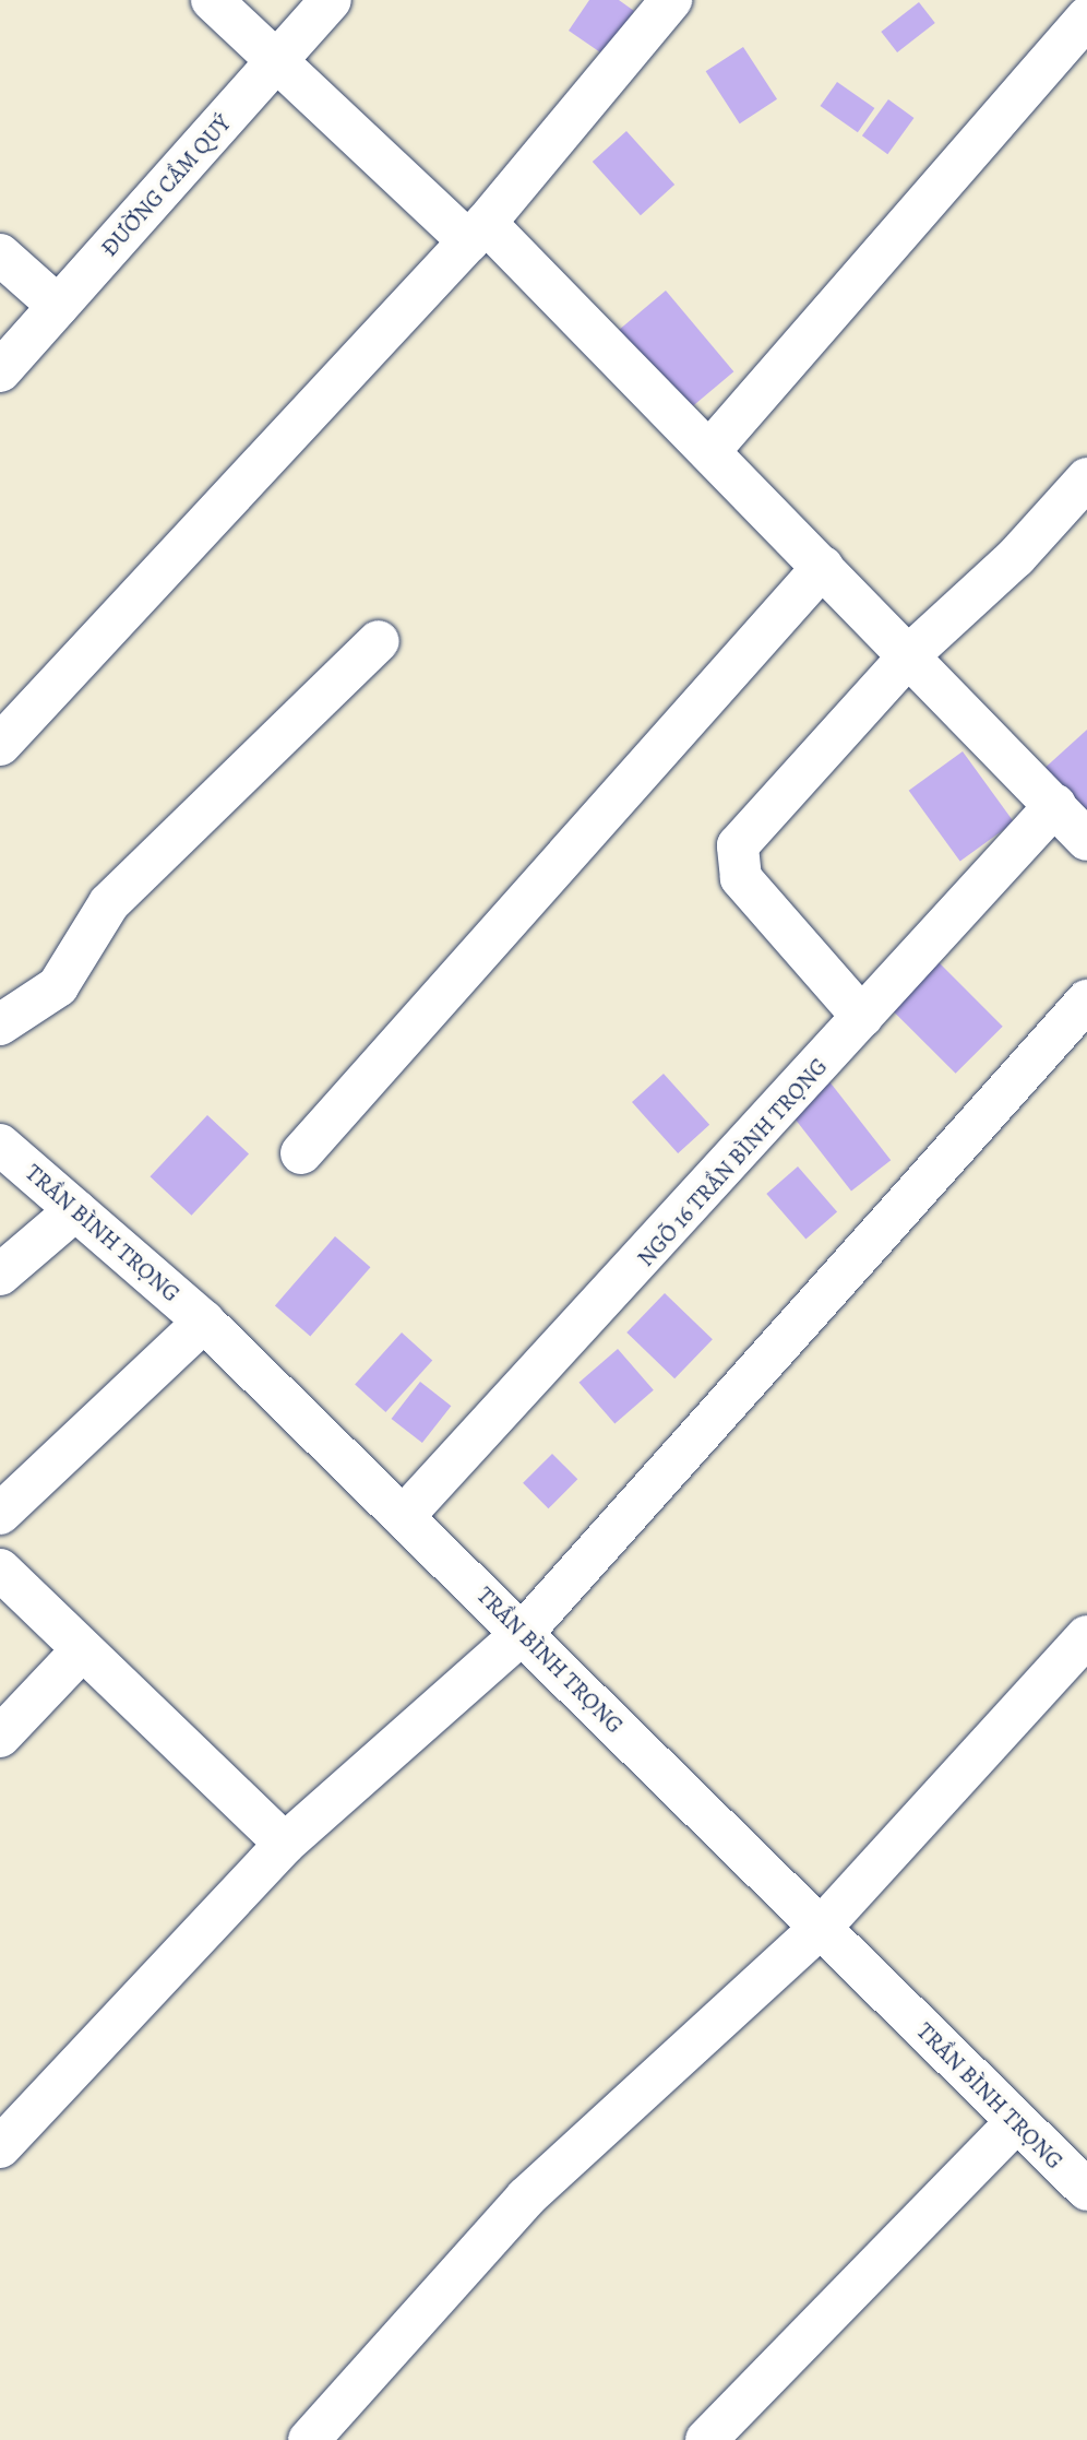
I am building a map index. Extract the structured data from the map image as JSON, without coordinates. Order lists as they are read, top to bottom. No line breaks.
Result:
{"streets":{"street":["ĐƯỜNG CẦM QUÝ","NGÕ 16 TRẦN BÌNH TRỌNG","TRẦN BÌNH TRỌNG"]},"crossings":[["NGÕ 16 TRẦN BÌNH TRỌNG","TRẦN BÌNH TRỌNG"]]}
